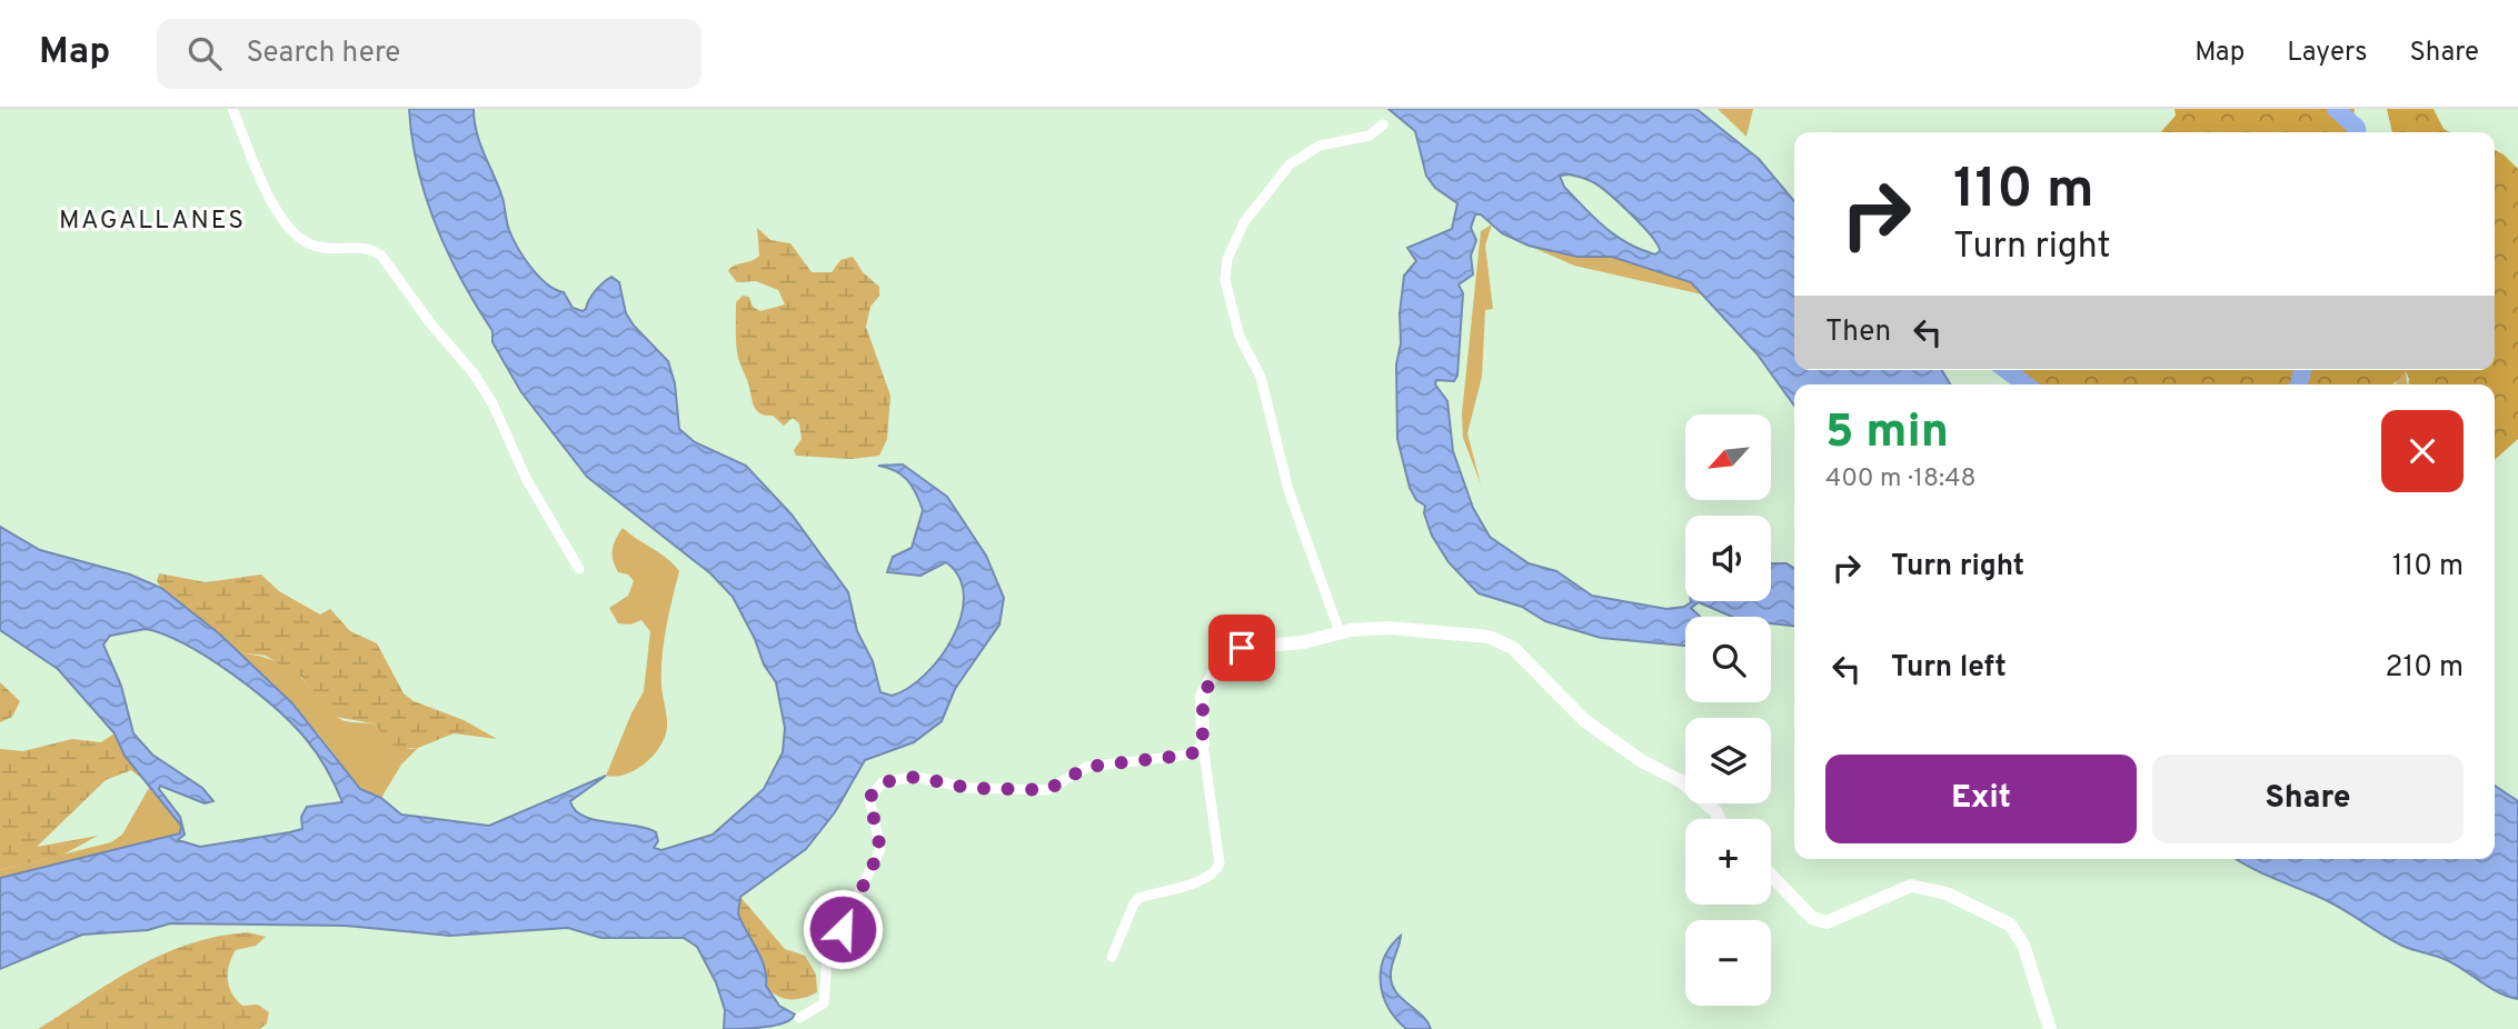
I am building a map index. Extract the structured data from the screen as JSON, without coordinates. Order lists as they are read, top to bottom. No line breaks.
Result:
{"districts":["MAGALLANES"],"north":"bottom left","page":{"header":"Map","search":"Search here","nav":["Map","Layers","Share"],"turn":["110 m","Turn right"],"then":"Then","heading":["5 min","400 m · 18:48"],"map_buttons":["+","−"],"list":[{"name":"Turn right","value":"110 m"},{"name":"Turn left","value":"210 m"}],"buttons":["Exit","Share"]}}
